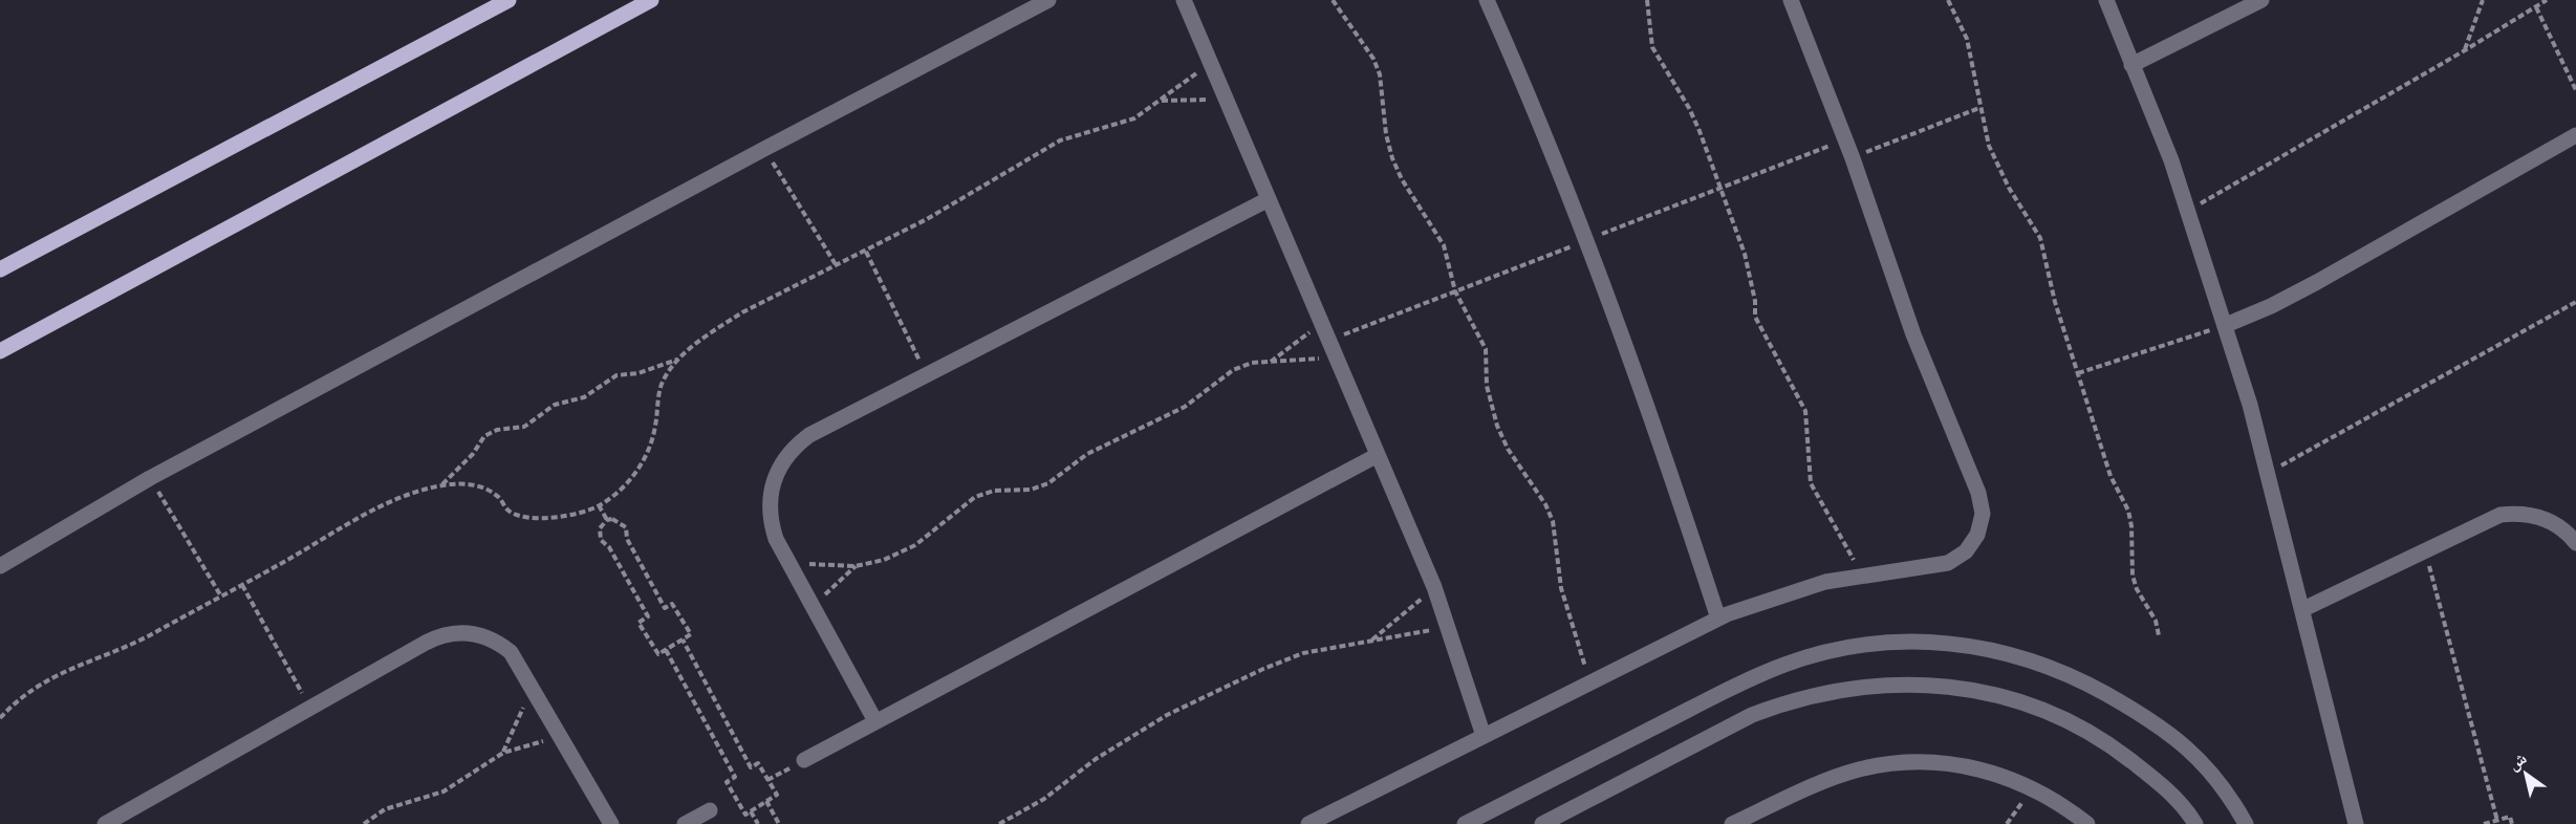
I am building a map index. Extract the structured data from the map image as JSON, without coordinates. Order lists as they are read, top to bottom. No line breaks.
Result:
{"north":"top left"}
